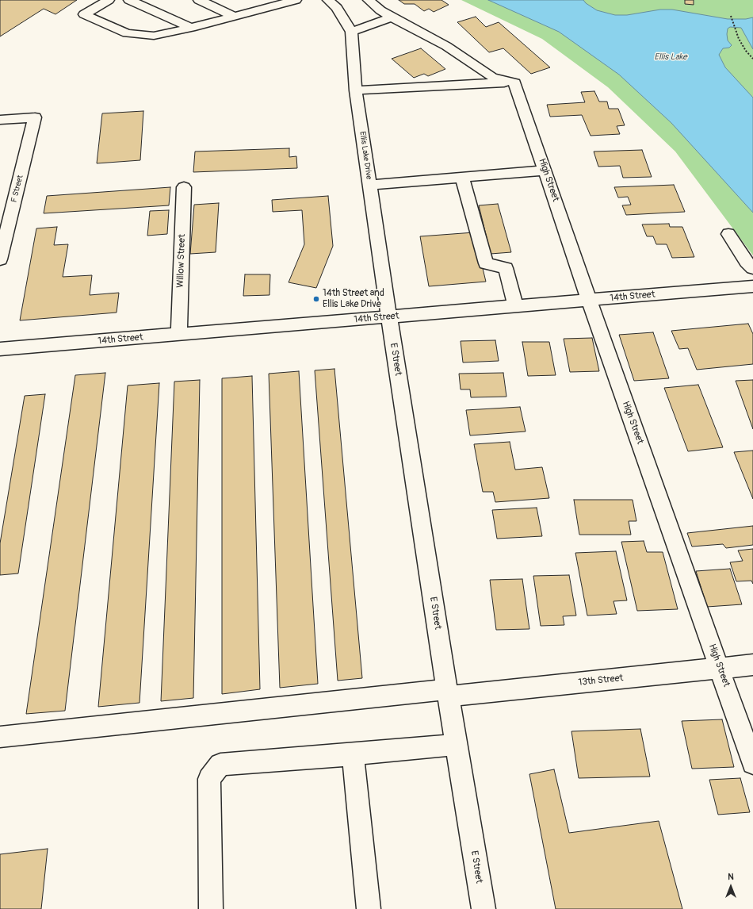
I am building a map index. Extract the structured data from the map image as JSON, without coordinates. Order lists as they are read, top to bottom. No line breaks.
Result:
{"streets":{"street":["Ellis Lake Drive","High Street","F Street","Willow Street","14th Street","E Street","13th Street"]},"crossings":[["Ellis Lake Drive","14th Street"],["Ellis Lake Drive","E Street"],["High Street","14th Street"],["High Street","13th Street"],["Willow Street","14th Street"],["14th Street","E Street"],["E Street","13th Street"]],"water":["Ellis Lake"],"places":["14th Street and Ellis Lake Drive"],"north":"top"}
